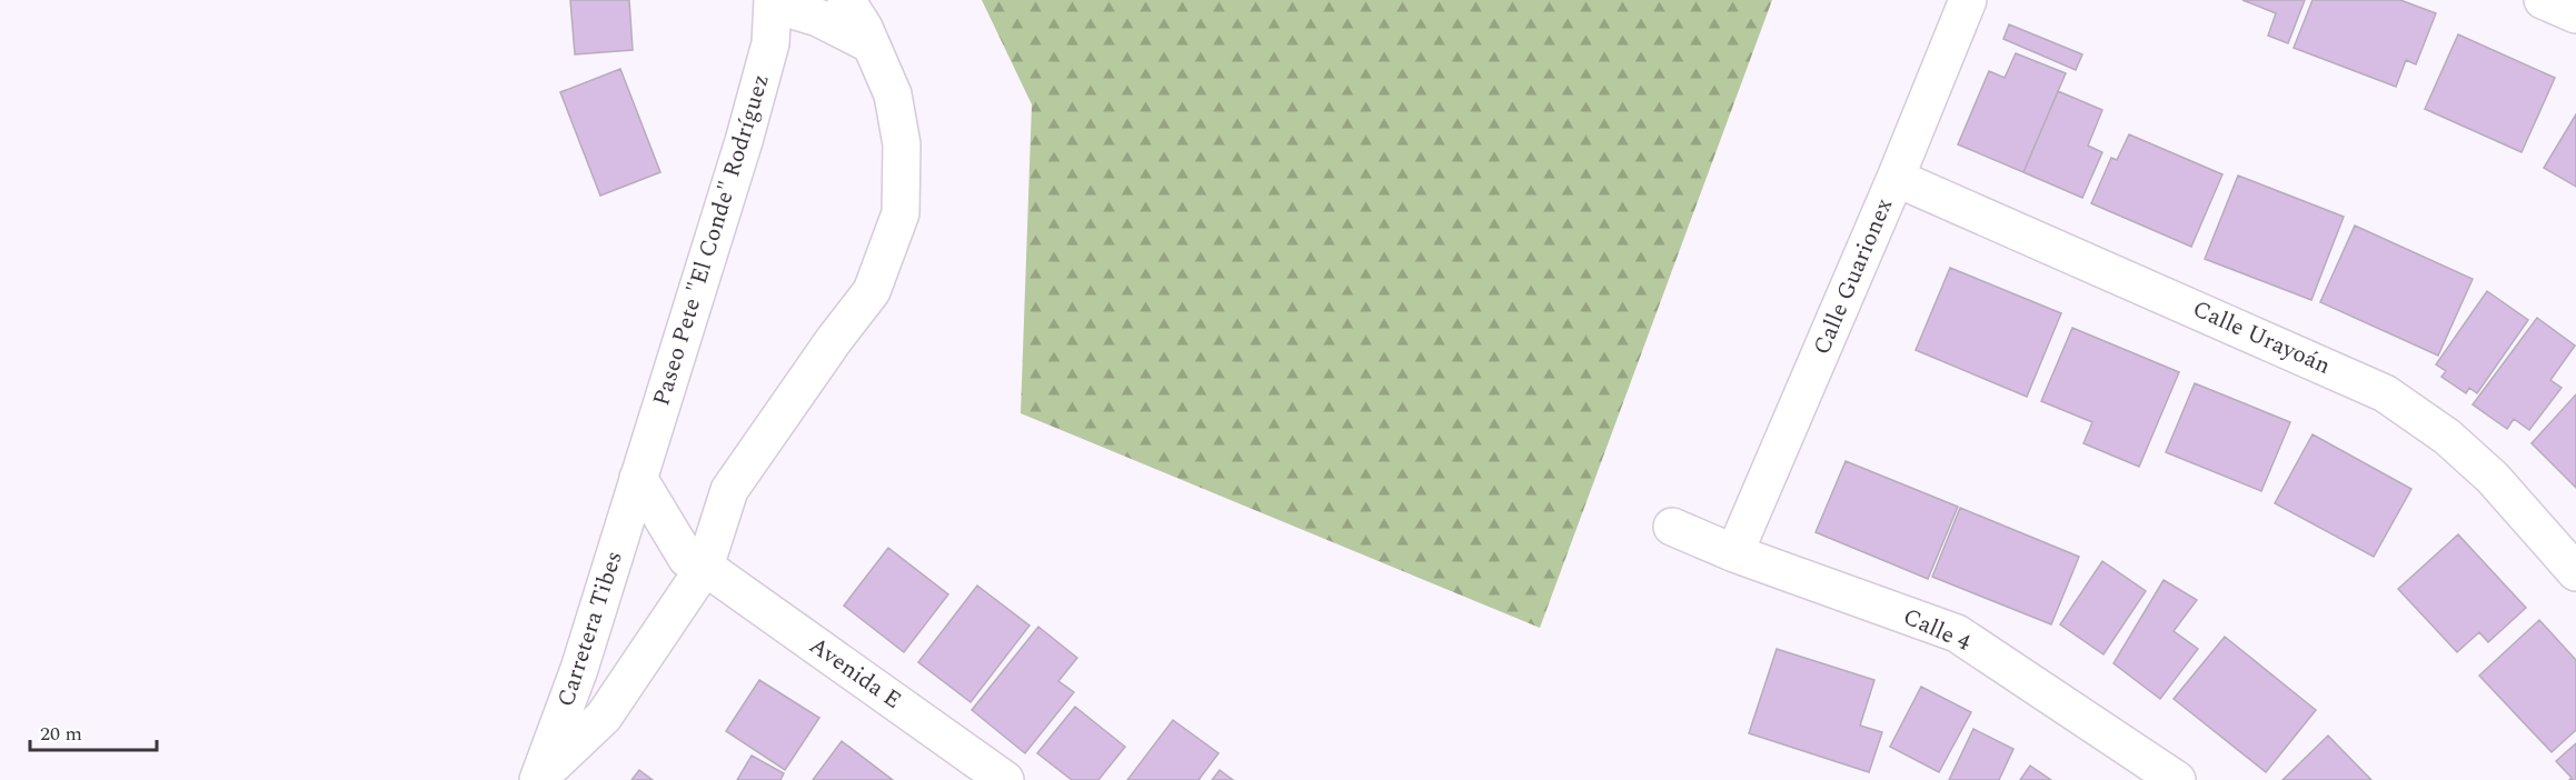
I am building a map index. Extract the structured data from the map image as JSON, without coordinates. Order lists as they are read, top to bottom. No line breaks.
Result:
{"streets":{"street":["Paseo Pete \"El Conde\" Rodríguez","Calle Guarionex","Calle Urayoán","Carretera Tibes","Calle 4","Avenida E"]},"crossings":[["Paseo Pete \"El Conde\" Rodríguez","Carretera Tibes"],["Paseo Pete \"El Conde\" Rodríguez","Avenida E"],["Calle Guarionex","Calle Urayoán"],["Calle Guarionex","Calle 4"],["Carretera Tibes","Avenida E"]],"scale_bar":"20 m"}
